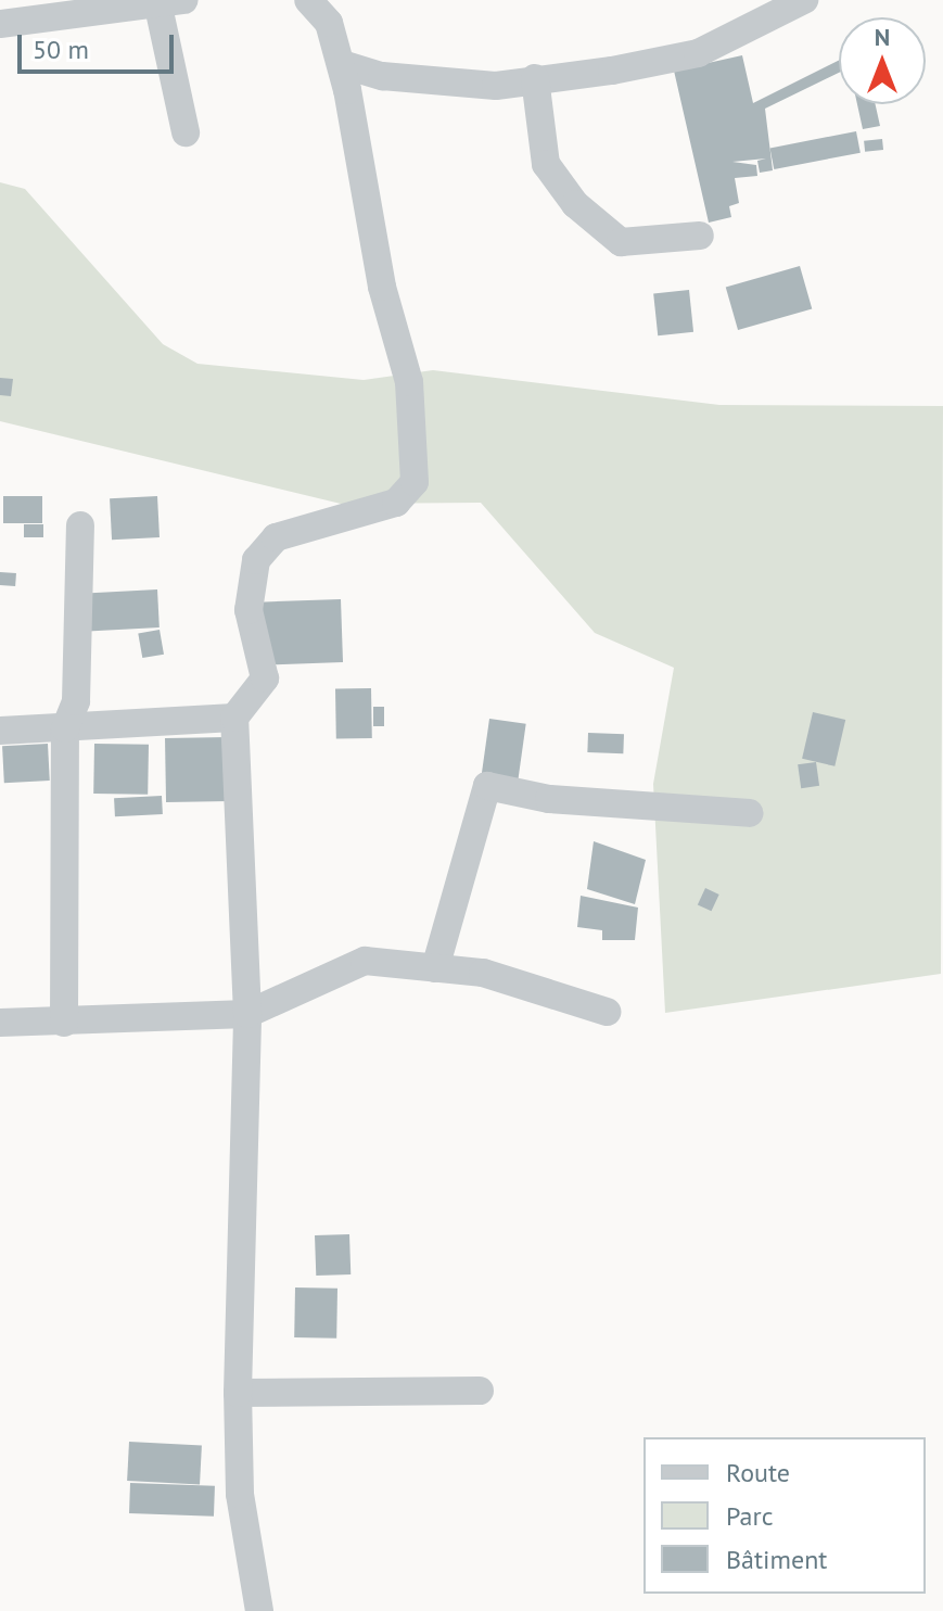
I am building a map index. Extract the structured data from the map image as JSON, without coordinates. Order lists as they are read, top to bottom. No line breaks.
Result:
{"legend":["Route","Parc","Bâtiment"],"scale_bar":"50 m","north":"top"}
